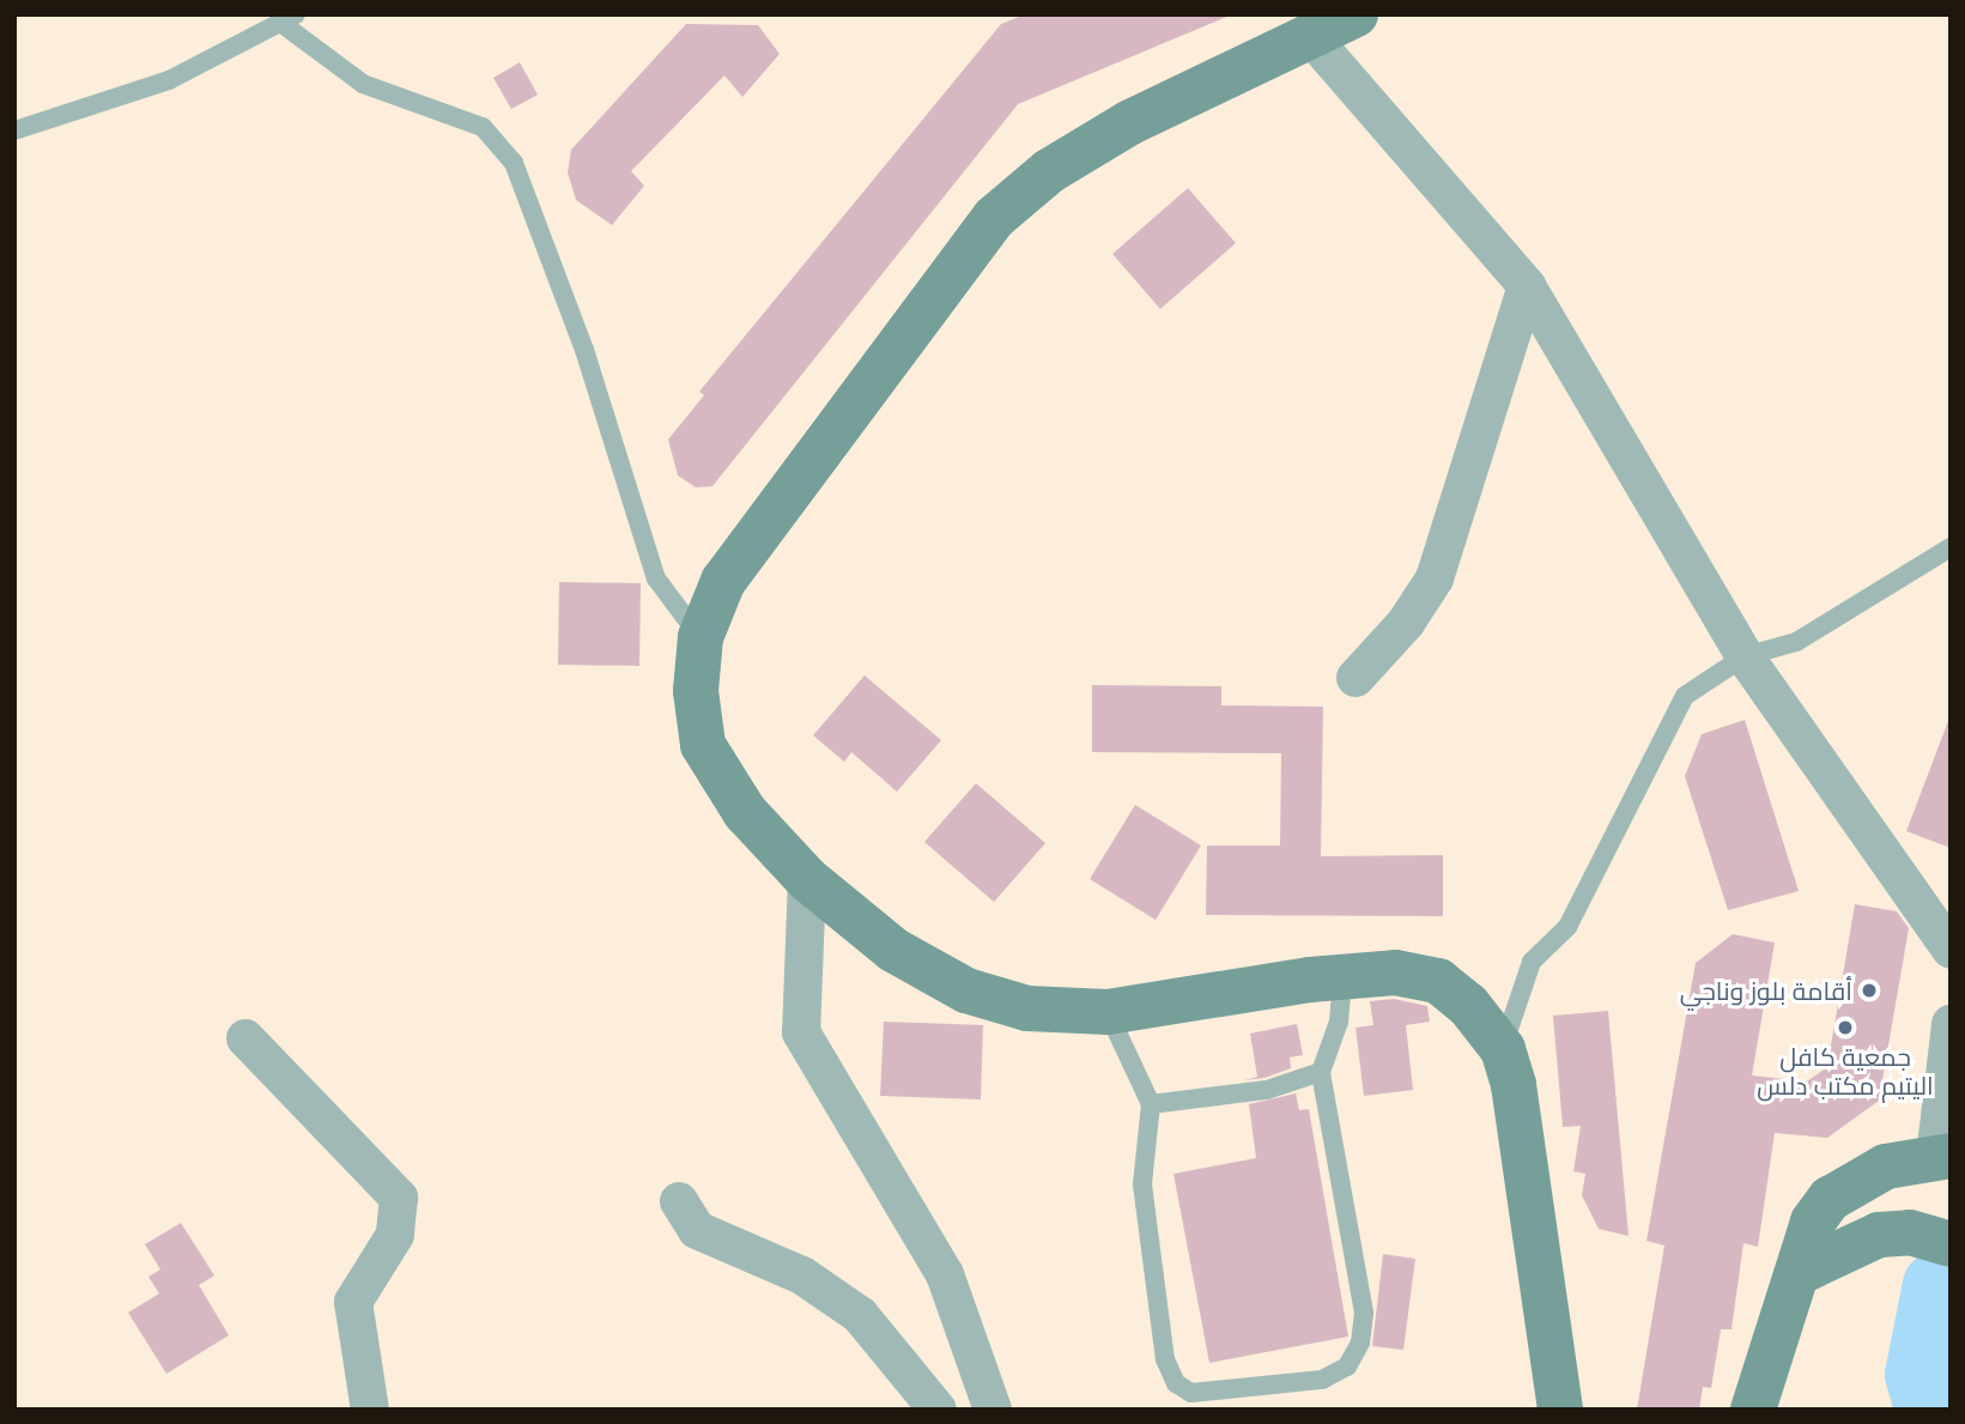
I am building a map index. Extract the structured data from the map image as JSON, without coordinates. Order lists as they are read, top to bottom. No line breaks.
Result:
{"places":["أقامة بلوز وناجي","جمعية كافل اليتيم مكتب دلس"]}
